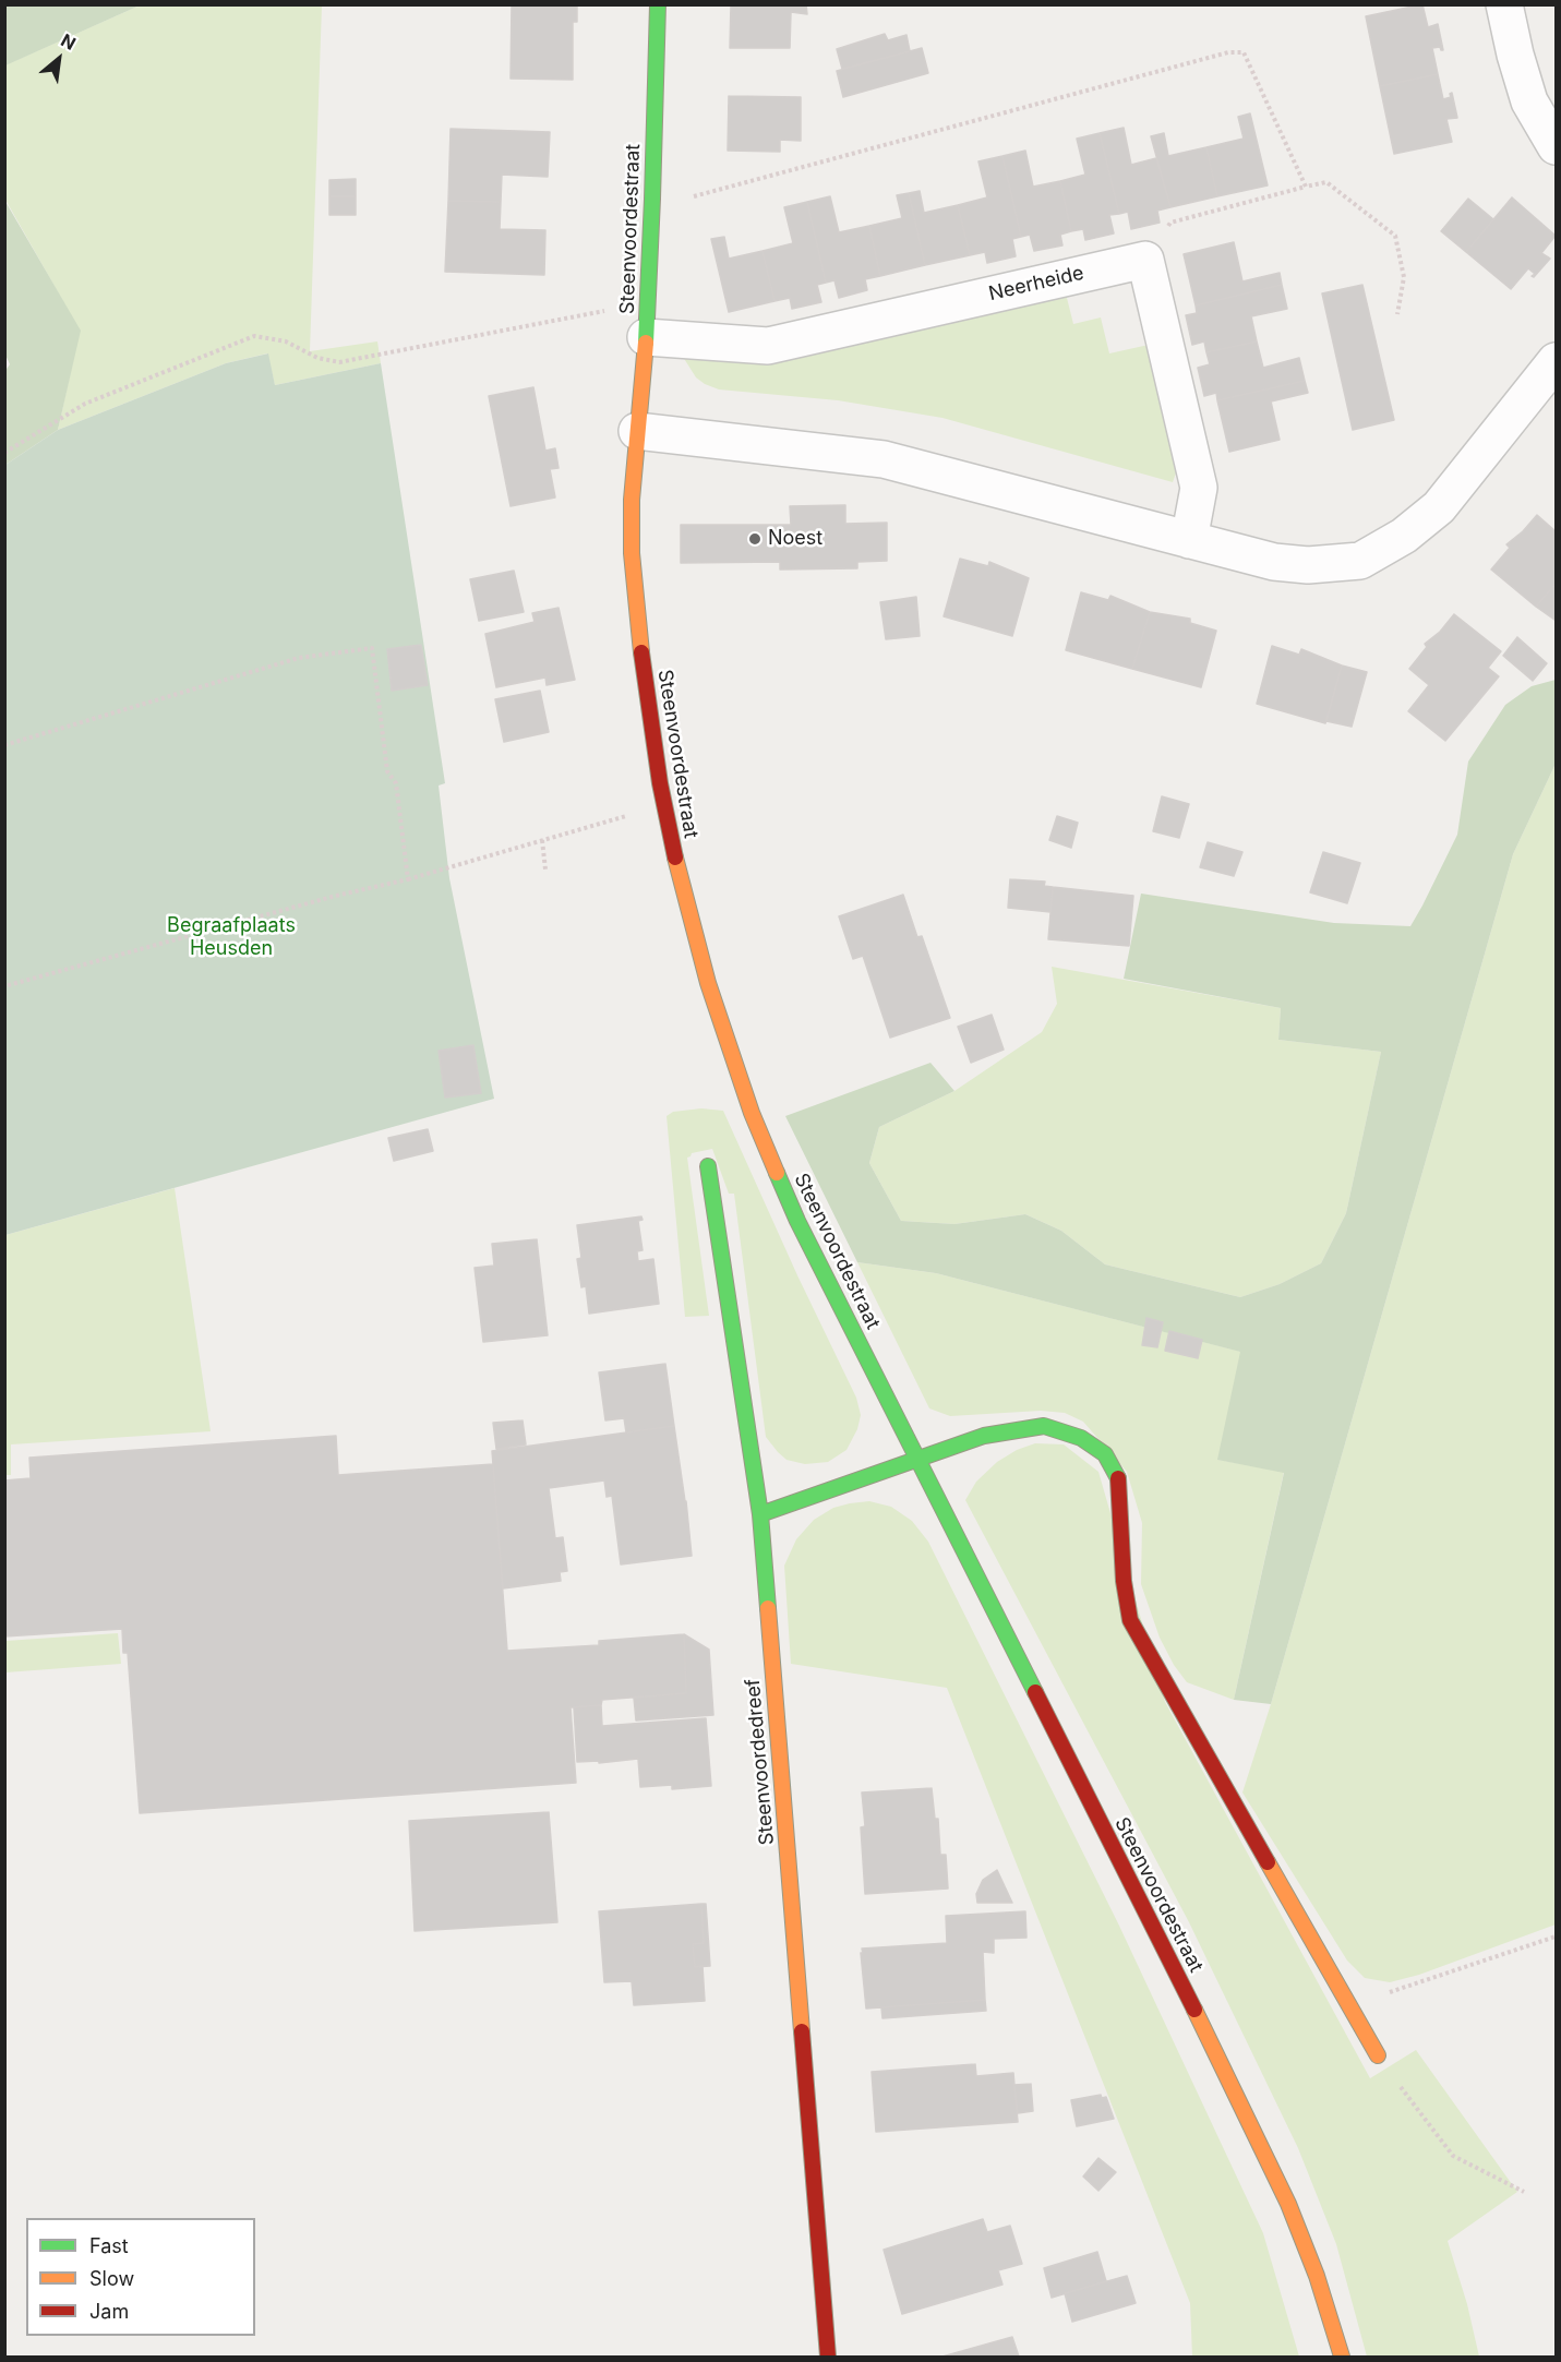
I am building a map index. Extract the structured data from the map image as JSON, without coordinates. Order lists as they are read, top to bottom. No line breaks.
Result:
{"streets":{"street":["Steenvoordestraat","Neerheide","Steenvoordedreef"]},"crossings":[["Steenvoordestraat","Neerheide"]],"parks":["Begraafplaats Heusden"],"places":["Noest"],"legend":["Fast","Slow","Jam"],"north":"top right"}
